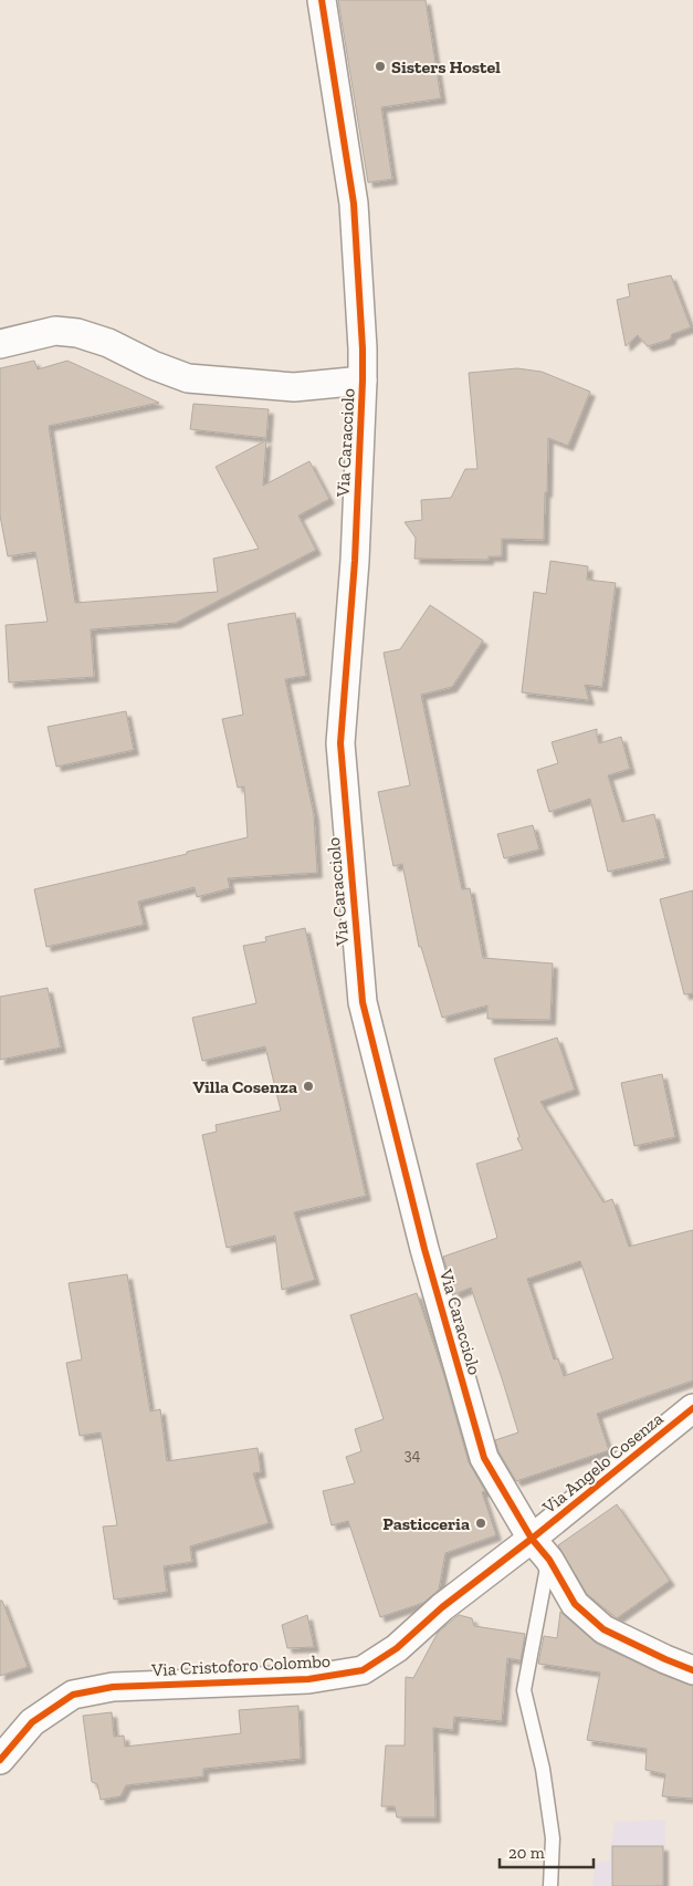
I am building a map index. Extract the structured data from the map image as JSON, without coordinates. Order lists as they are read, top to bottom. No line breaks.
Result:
{"streets":{"street":["Via Caracciolo","Via Angelo Cosenza","Via Cristoforo Colombo"]},"crossings":[["Via Caracciolo","Via Angelo Cosenza"],["Via Caracciolo","Via Cristoforo Colombo"],["Via Angelo Cosenza","Via Cristoforo Colombo"]],"places":["Sisters Hostel","Villa Cosenza","Pasticceria"],"house_numbers":["34"],"scale_bar":"20 m"}
